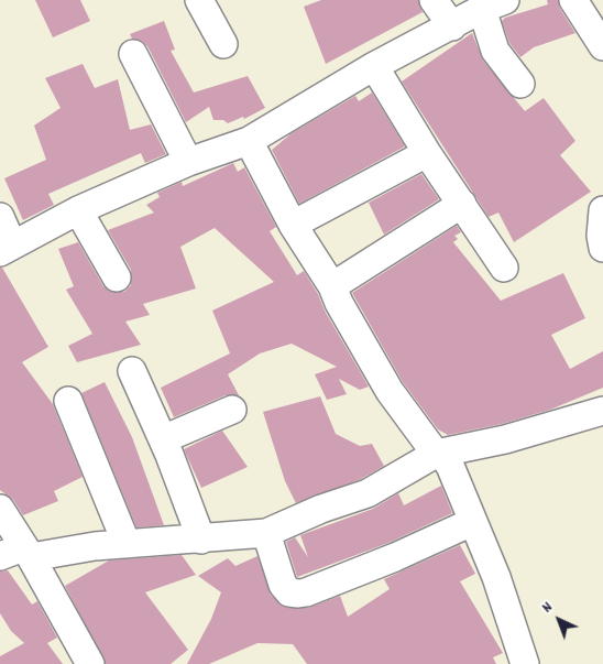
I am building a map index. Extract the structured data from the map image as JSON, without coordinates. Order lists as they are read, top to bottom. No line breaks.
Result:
{"north":"top left"}
